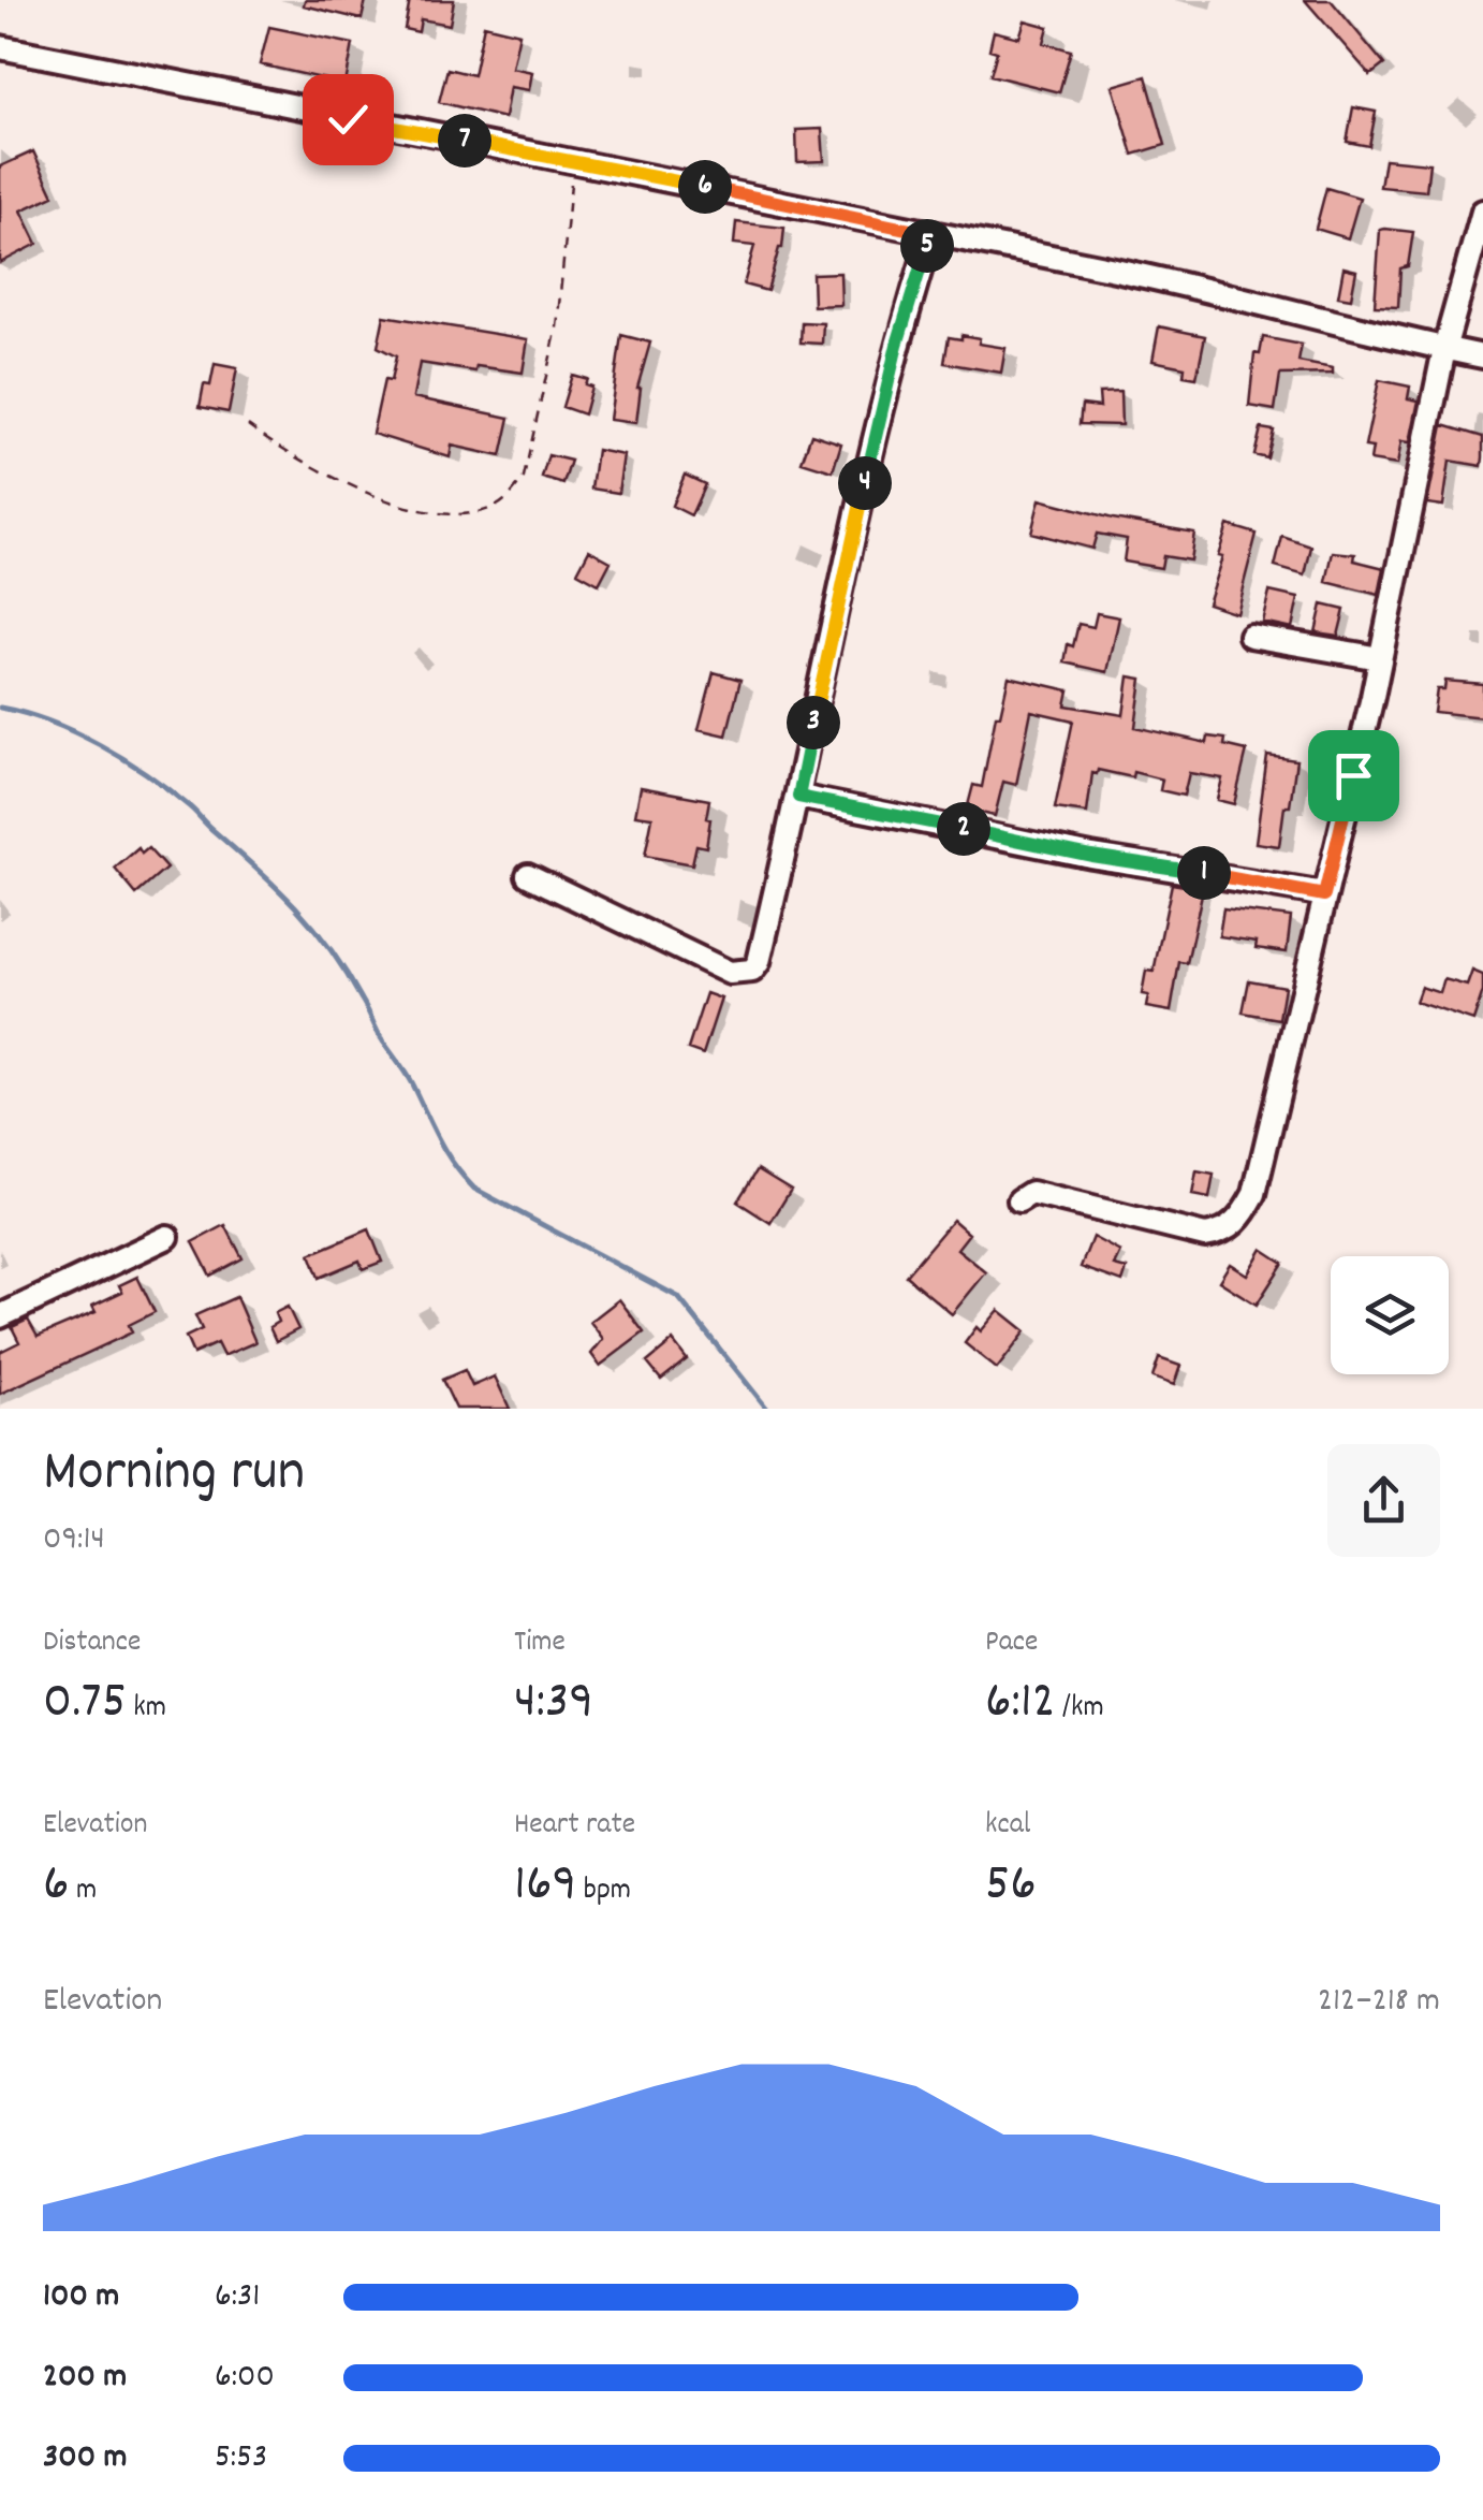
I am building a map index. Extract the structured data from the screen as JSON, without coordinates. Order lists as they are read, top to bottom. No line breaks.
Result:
{"page":{"pins":["7","6","5","4","3","2","1"],"heading":["Morning run","09:14"],"stats":[["Distance","0.75 km"],["Time","4:39"],["Pace","6:12 /km"],["Elevation","6 m"],["Heart rate","169 bpm"],["kcal","56"]],"chart":["Elevation","212–218 m"],"list":[{"name":"100 m","note":"6:31"},{"name":"200 m","note":"6:00"},{"name":"300 m","note":"5:53"}]}}
